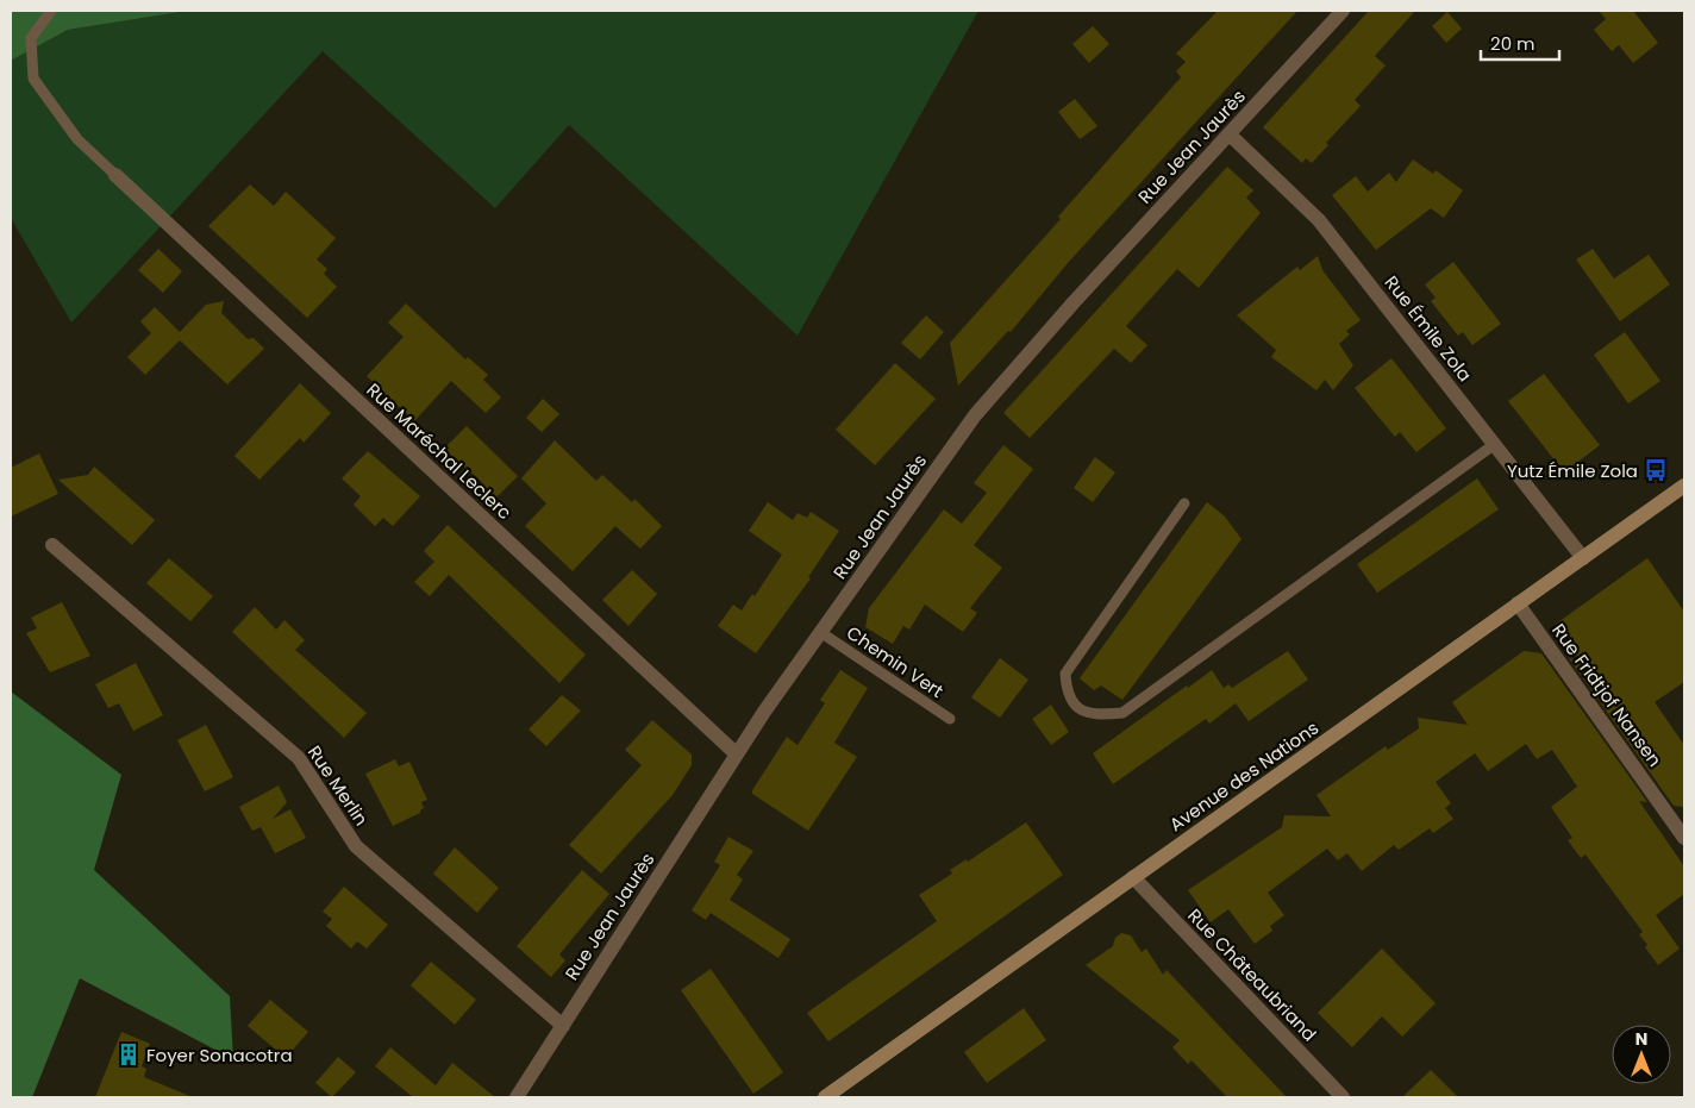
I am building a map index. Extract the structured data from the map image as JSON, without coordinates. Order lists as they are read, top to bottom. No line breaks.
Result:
{"streets":{"main road":["Avenue des Nations"],"street":["Rue Jean Jaurès","Rue Émile Zola","Rue Maréchal Leclerc","Rue Fridtjof Nansen","Rue Merlin","Rue Châteaubriand"],"lane":["Chemin Vert"]},"crossings":[["Rue Jean Jaurès","Rue Émile Zola"],["Rue Jean Jaurès","Rue Maréchal Leclerc"],["Rue Jean Jaurès","Chemin Vert"],["Rue Jean Jaurès","Rue Merlin"],["Rue Émile Zola","Avenue des Nations"],["Rue Fridtjof Nansen","Avenue des Nations"],["Avenue des Nations","Rue Châteaubriand"]],"places":{"bus stop":["Yutz Émile Zola"],"building":["Foyer Sonacotra"]},"scale_bar":"20 m","north":"top"}
